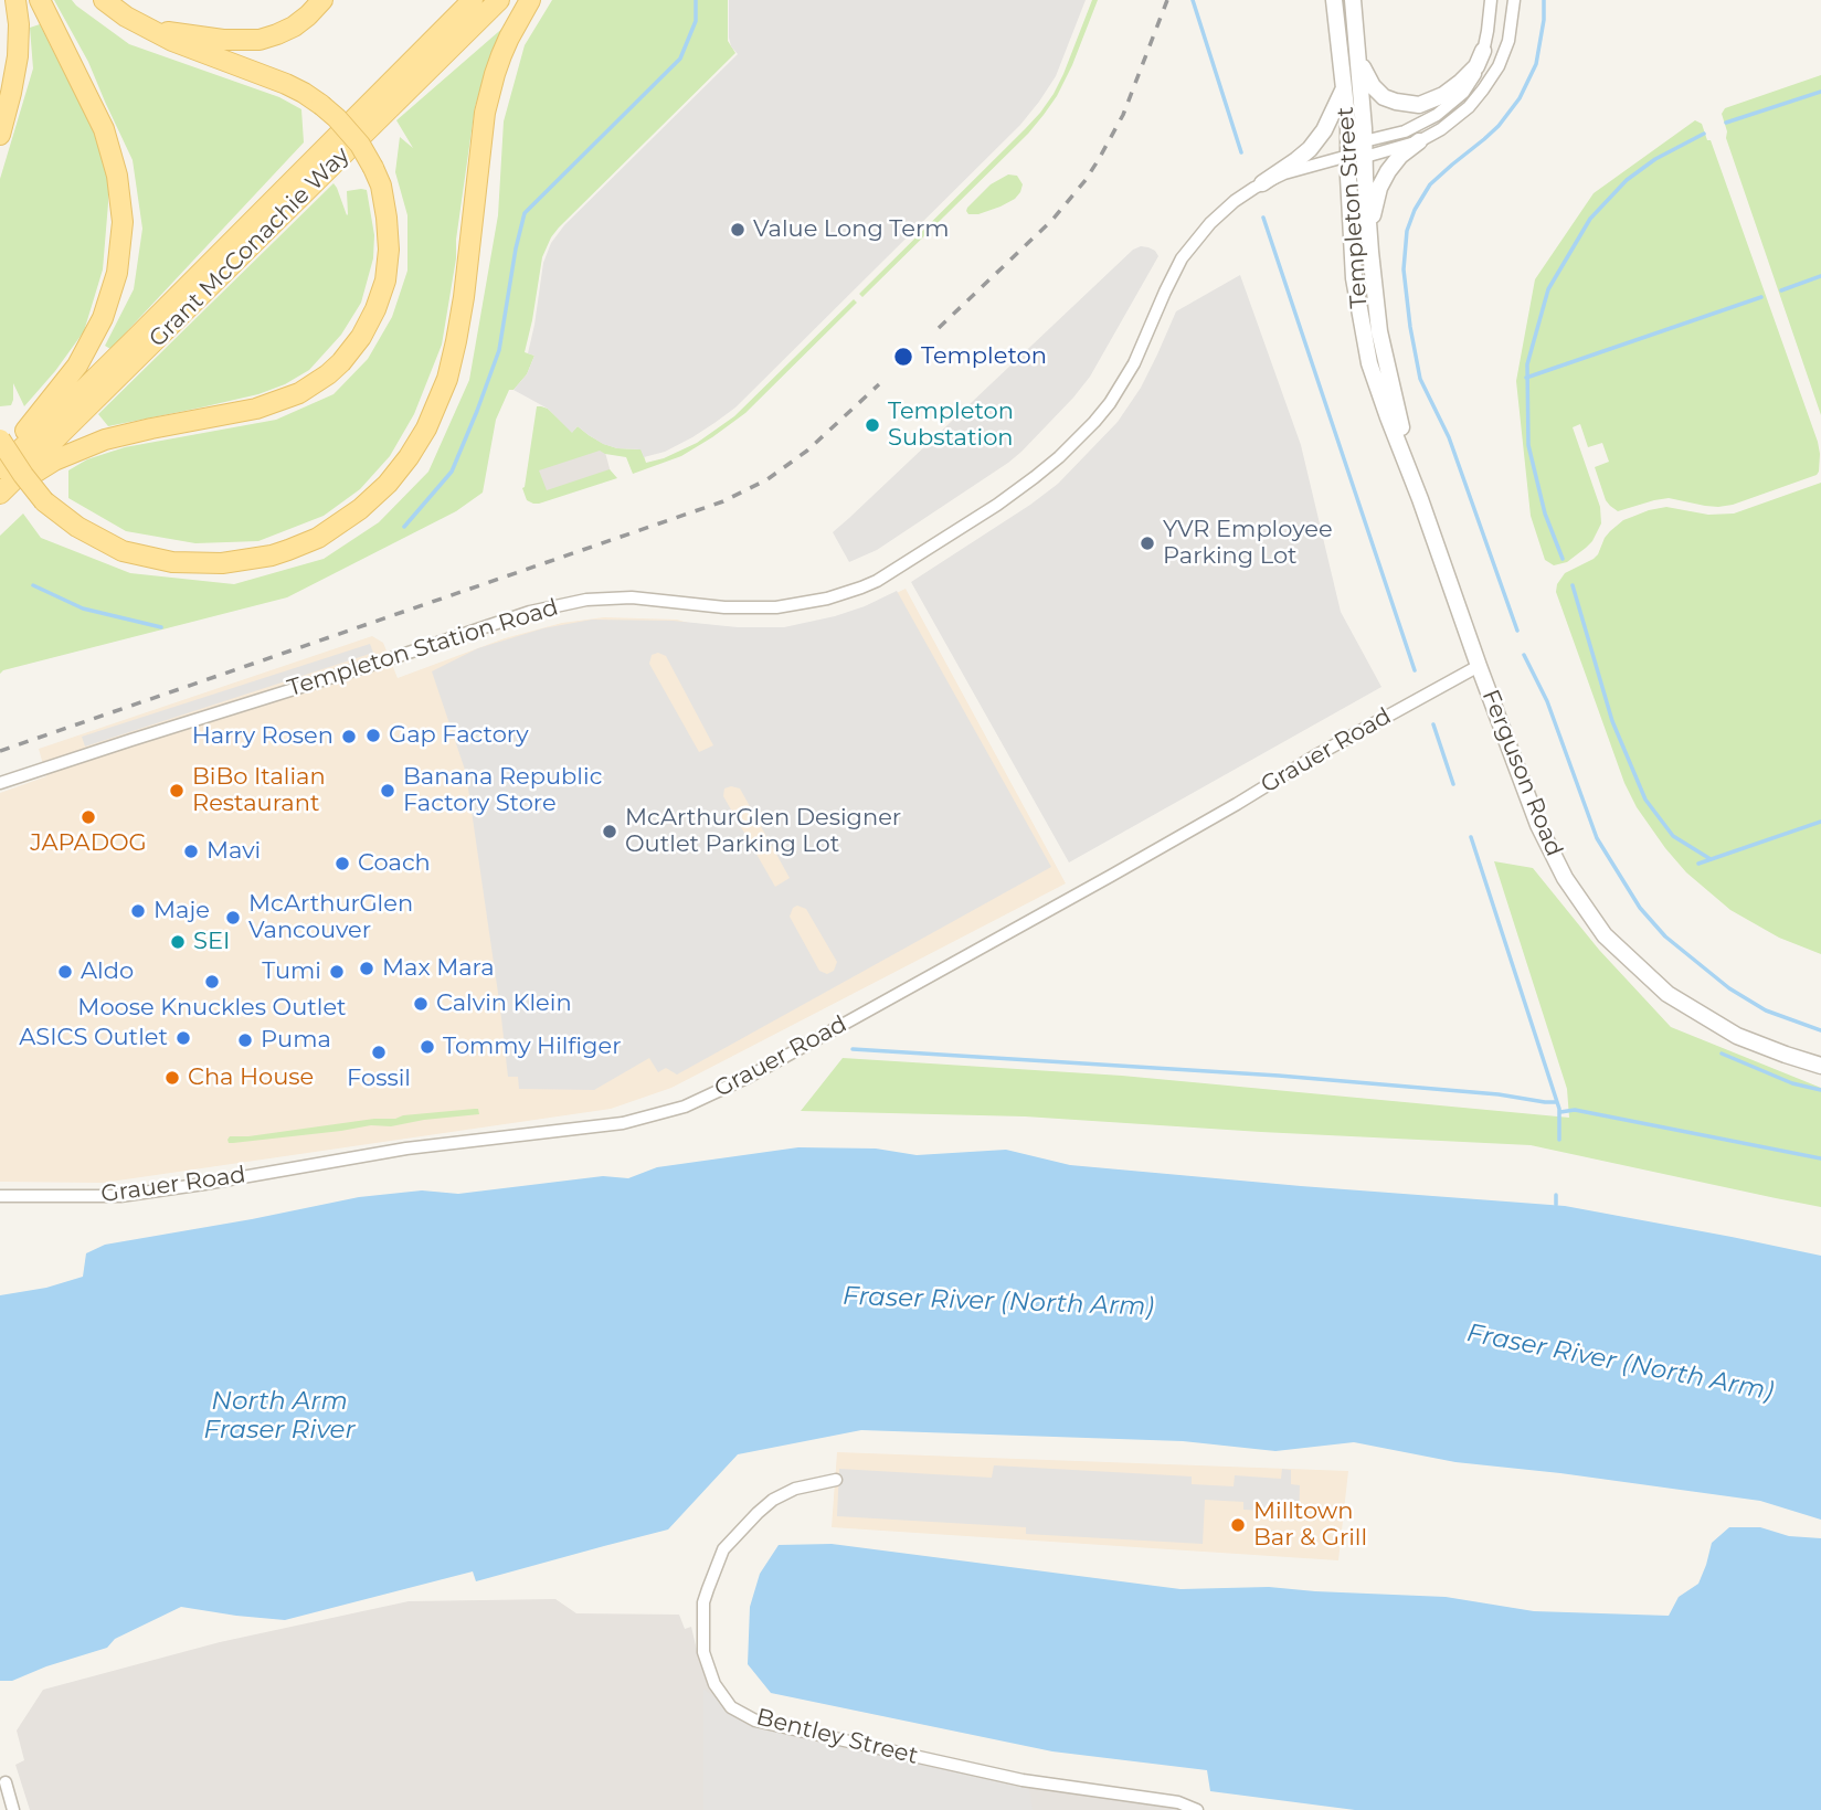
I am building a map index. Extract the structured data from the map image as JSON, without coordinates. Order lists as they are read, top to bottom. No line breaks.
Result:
{"streets":{"main road":["Grant McConachie Way"],"street":["Templeton Street","Templeton Station Road","Grauer Road","Ferguson Road","Bentley Street"]},"crossings":[["Templeton Street","Templeton Station Road"],["Templeton Street","Grauer Road"],["Templeton Street","Ferguson Road"],["Grauer Road","Ferguson Road"]],"water":["Fraser River (North Arm)","North Arm Fraser River"],"places":["Value Long Term","Templeton","Templeton Substation","YVR Employee Parking Lot","Gap Factory","Harry Rosen","BiBo Italian Restaurant","Banana Republic Factory Store","JAPADOG","McArthurGlen Designer Outlet Parking Lot","Mavi","Coach","Maje","McArthurGlen Vancouver","SEI","Max Mara","Aldo","Tumi","Moose Knuckles Outlet","Calvin Klein","ASICS Outlet","Puma","Tommy Hilfiger","Fossil","Cha House","Milltown Bar & Grill"]}
